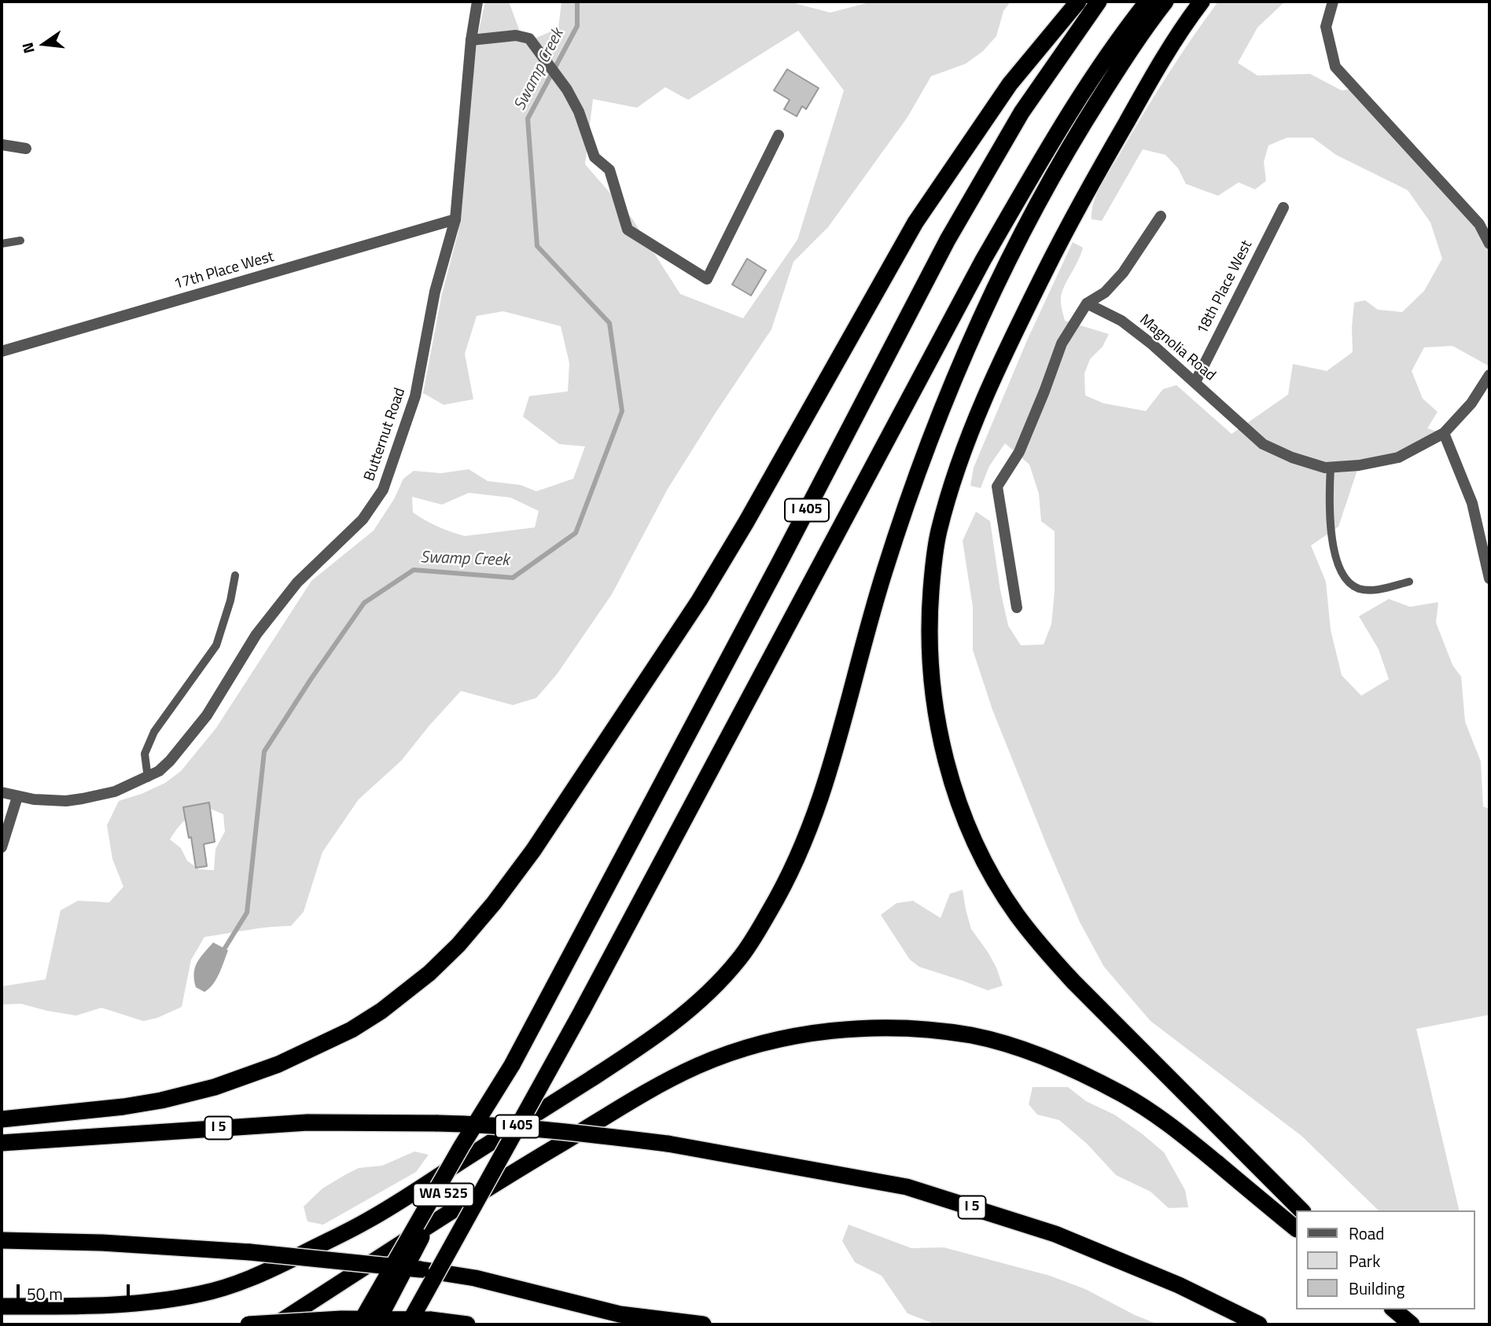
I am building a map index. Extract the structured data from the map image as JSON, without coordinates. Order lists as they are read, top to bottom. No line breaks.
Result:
{"streets":{"highway":["I 405","I 5","WA 525"],"street":["17th Place West","18th Place West","Magnolia Road","Butternut Road"]},"crossings":[["17th Place West","Butternut Road"],["18th Place West","Magnolia Road"],["I 405","WA 525"]],"water":["Swamp Creek"],"legend":["Road","Park","Building"],"scale_bar":"50 m","north":"left"}
